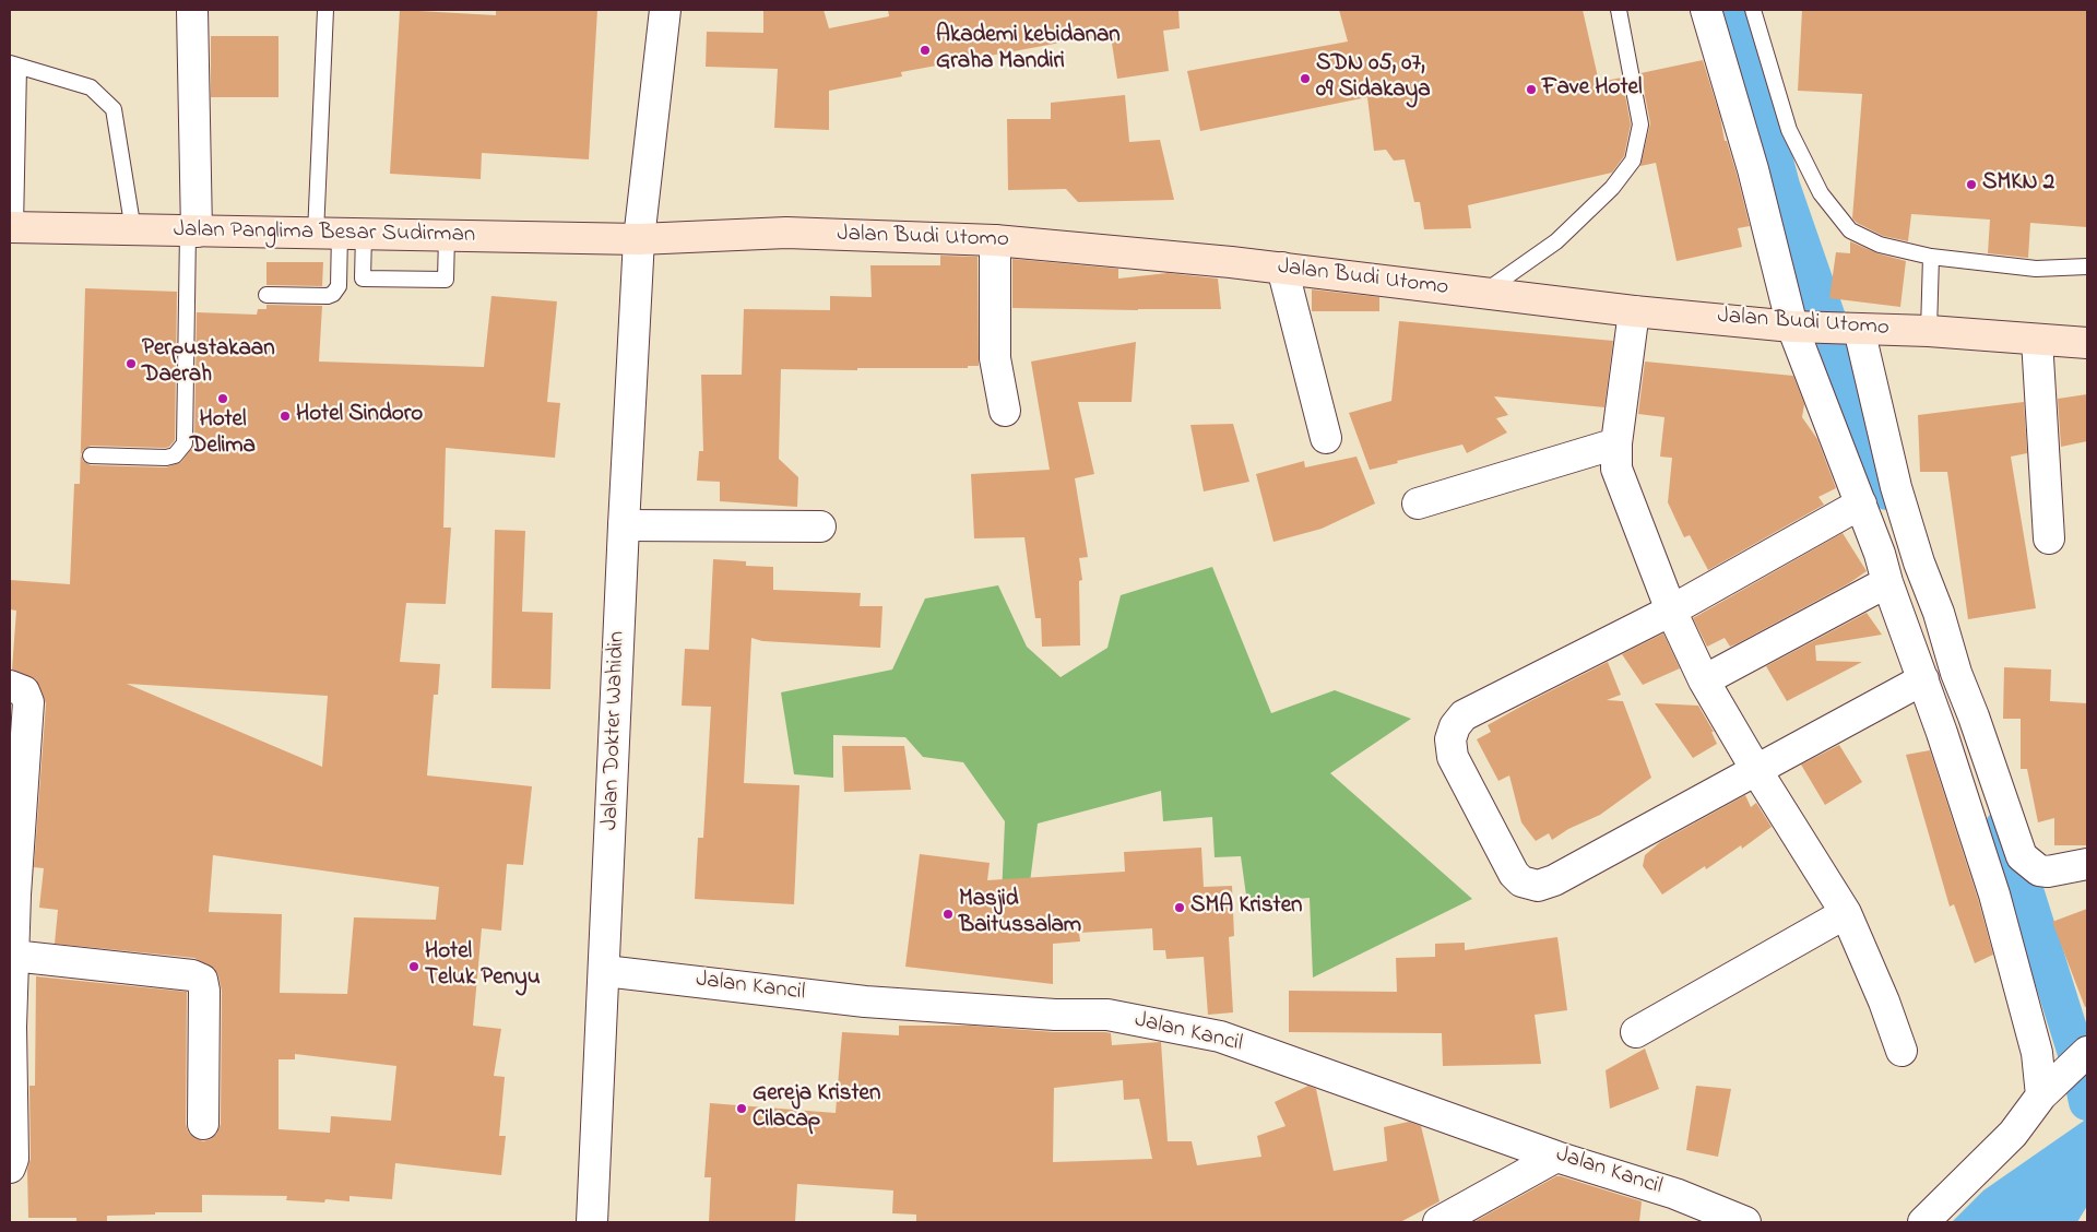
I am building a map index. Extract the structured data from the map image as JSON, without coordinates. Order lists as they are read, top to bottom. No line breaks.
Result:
{"streets":{"main road":["Jalan Panglima Besar Sudirman","Jalan Budi Utomo"],"street":["Jalan Dokter Wahidin","Jalan Kancil"]},"crossings":[["Jalan Panglima Besar Sudirman","Jalan Budi Utomo"],["Jalan Panglima Besar Sudirman","Jalan Dokter Wahidin"],["Jalan Budi Utomo","Jalan Dokter Wahidin"],["Jalan Dokter Wahidin","Jalan Kancil"]],"places":["Akademi kebidanan Graha Mandiri","SDN 05, 07, 09 Sidakaya","Fave Hotel","SMKN 2","Perpustakaan Daerah","Hotel Delima","Hotel Sindoro","SMA Kristen","Masjid Baitussalam","Hotel Teluk Penyu","Gereja Kristen Cilacap"]}
